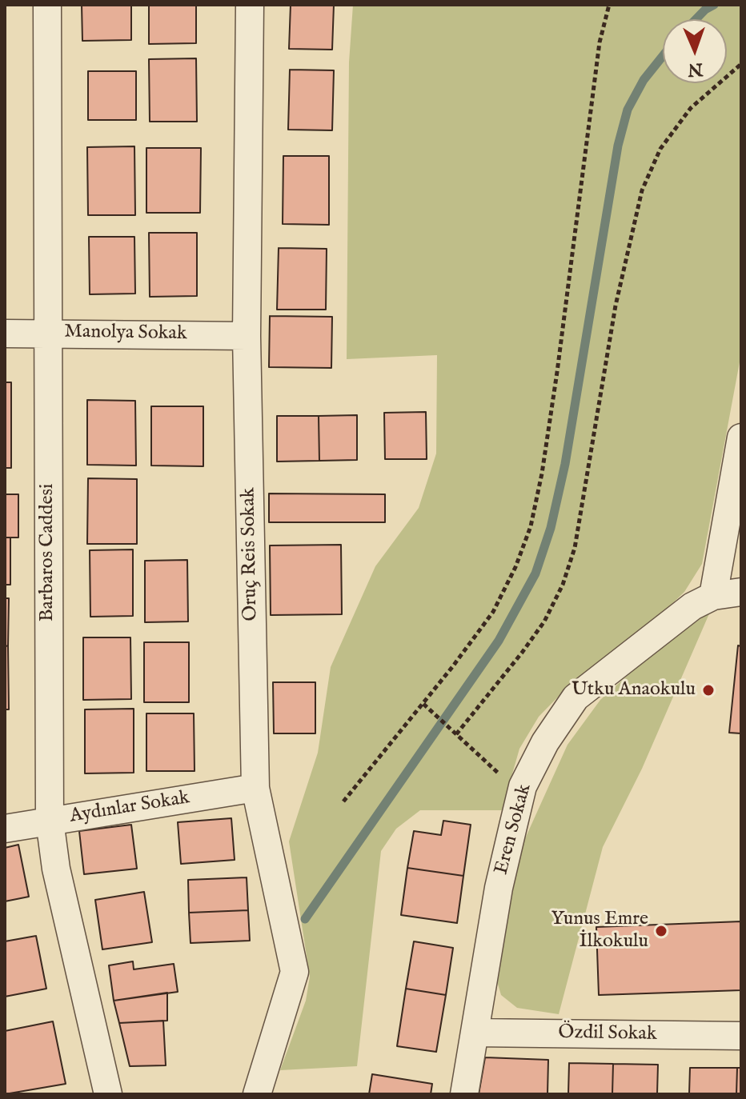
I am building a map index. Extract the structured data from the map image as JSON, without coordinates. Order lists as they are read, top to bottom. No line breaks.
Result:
{"streets":{"street":["Manolya Sokak","Barbaros Caddesi","Oruç Reis Sokak","Aydınlar Sokak","Eren Sokak","Özdil Sokak"]},"crossings":[["Manolya Sokak","Barbaros Caddesi"],["Manolya Sokak","Oruç Reis Sokak"],["Barbaros Caddesi","Aydınlar Sokak"],["Oruç Reis Sokak","Aydınlar Sokak"],["Eren Sokak","Özdil Sokak"]],"places":["Utku Anaokulu","Yunus Emre İlkokulu"],"north":"bottom"}
